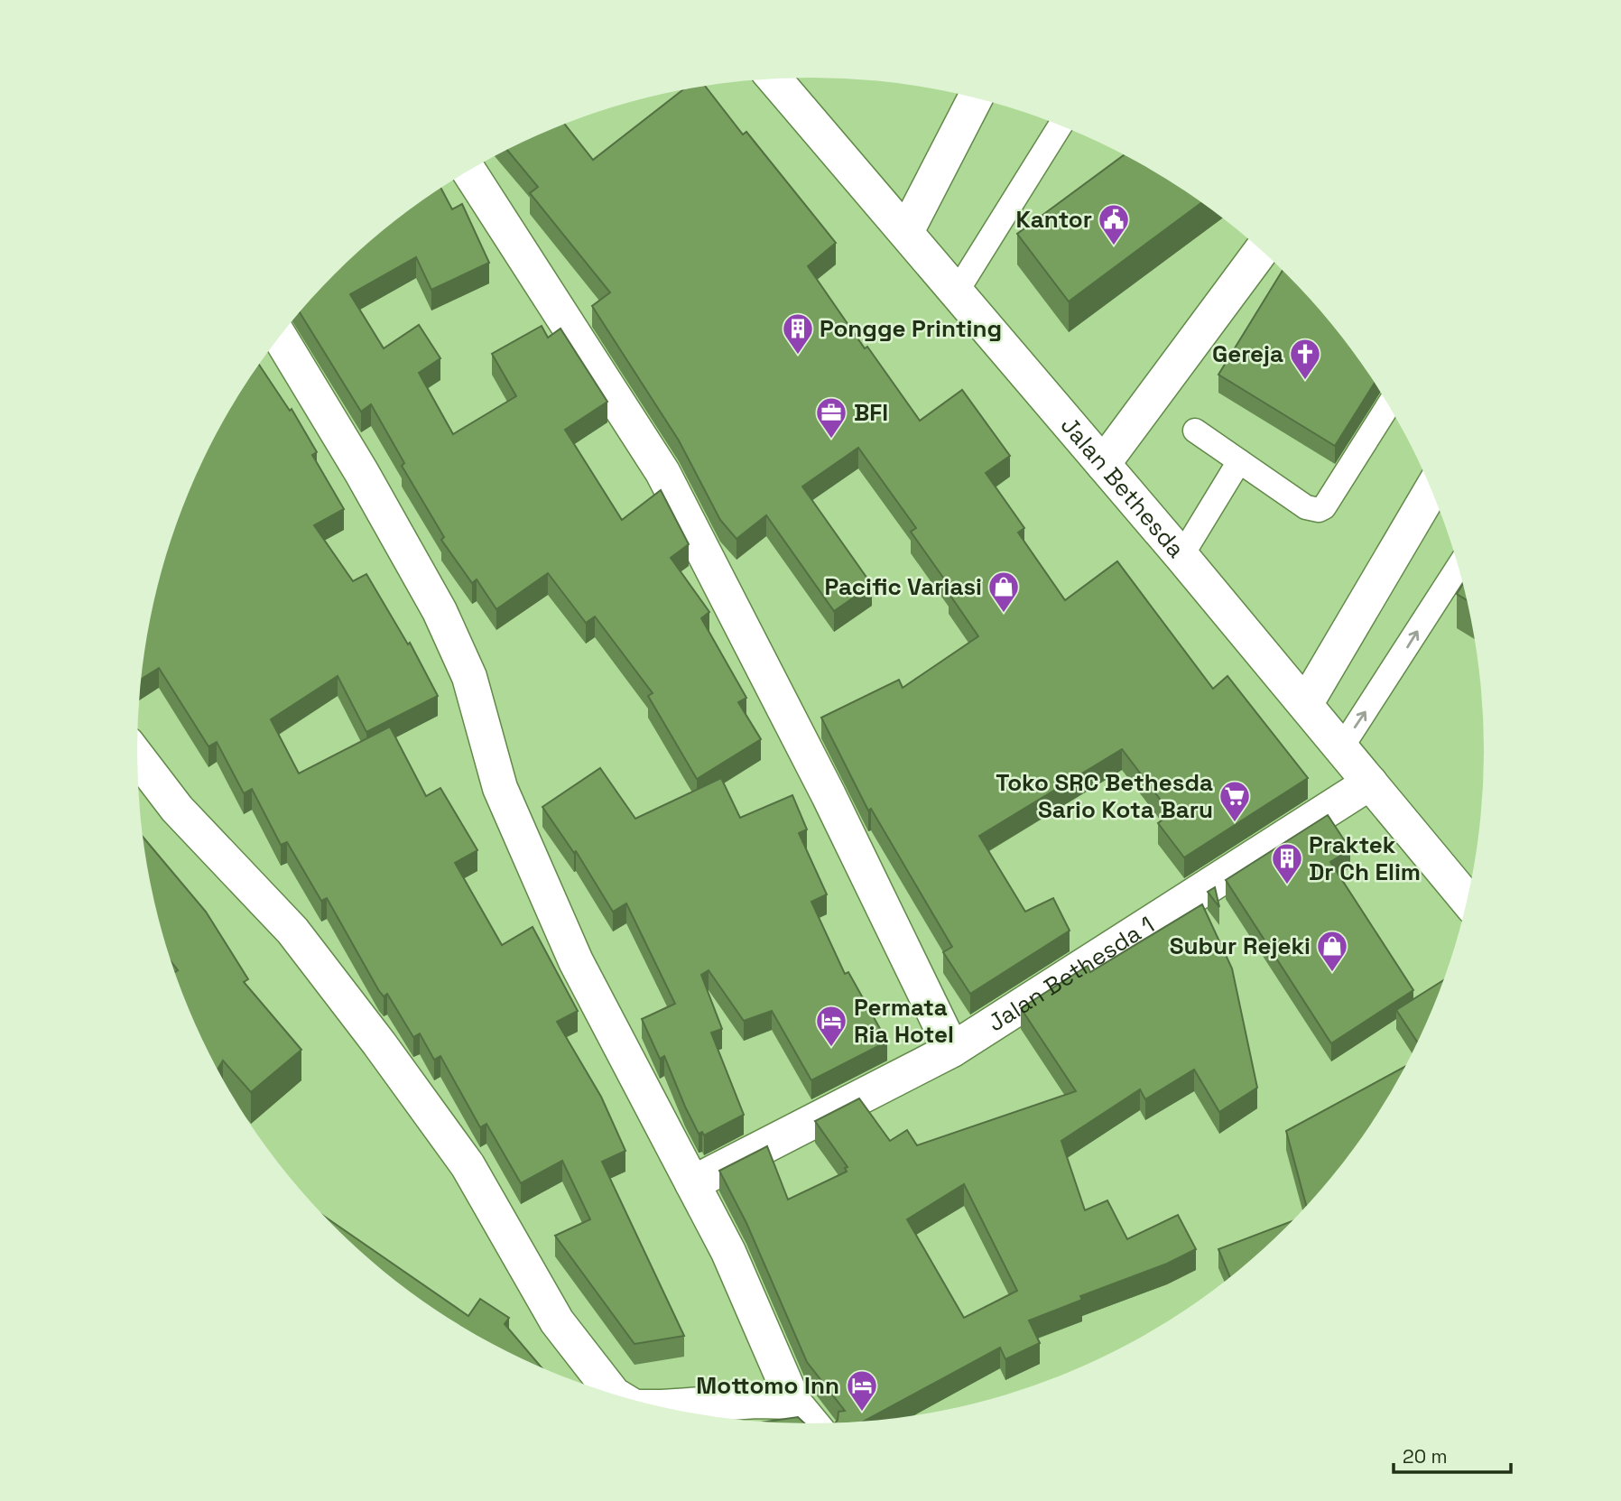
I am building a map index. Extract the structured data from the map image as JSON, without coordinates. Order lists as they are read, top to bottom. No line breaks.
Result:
{"streets":{"main road":["Jalan Bethesda","Jalan Bethesda 1"]},"crossings":[["Jalan Bethesda","Jalan Bethesda 1"]],"places":{"public building":["Kantor"],"building":["Pongge Printing","Praktek Dr Ch Elim"],"church":["Gereja"],"office":["BFI"],"shop":["Pacific Variasi","Subur Rejeki"],"supermarket":["Toko SRC Bethesda Sario Kota Baru"],"hotel":["Permata Ria Hotel","Mottomo Inn"]},"scale_bar":"20 m"}
